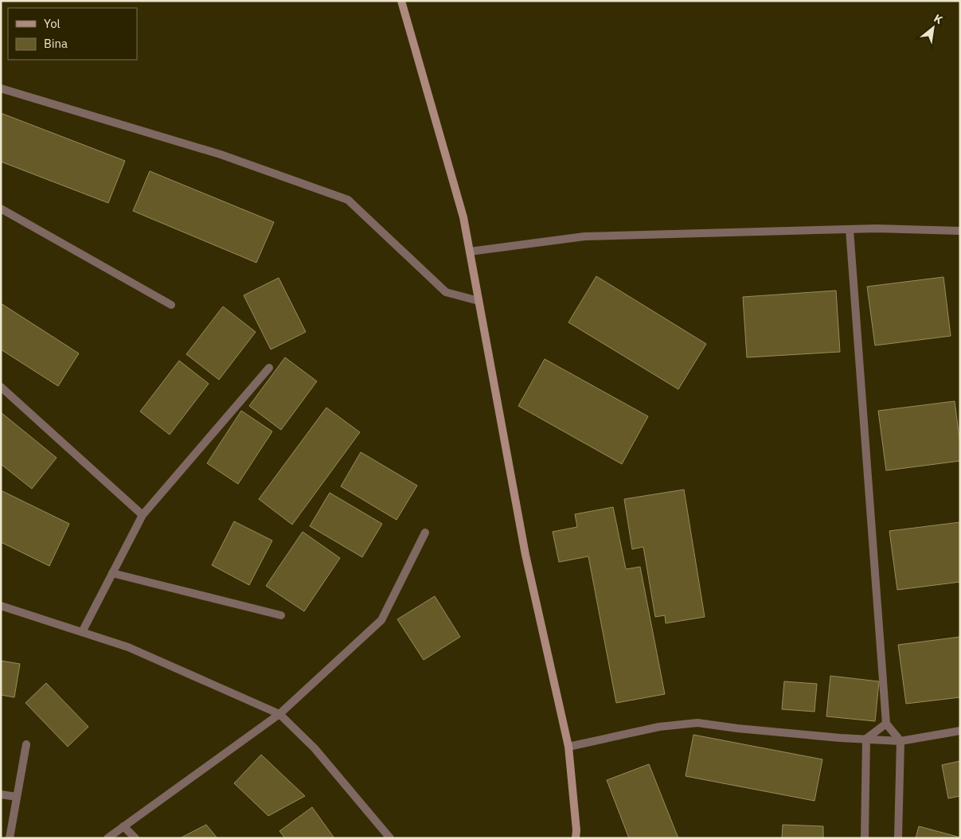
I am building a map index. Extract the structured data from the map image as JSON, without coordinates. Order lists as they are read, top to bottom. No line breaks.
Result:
{"legend":["Yol","Bina"],"north":"top right"}
